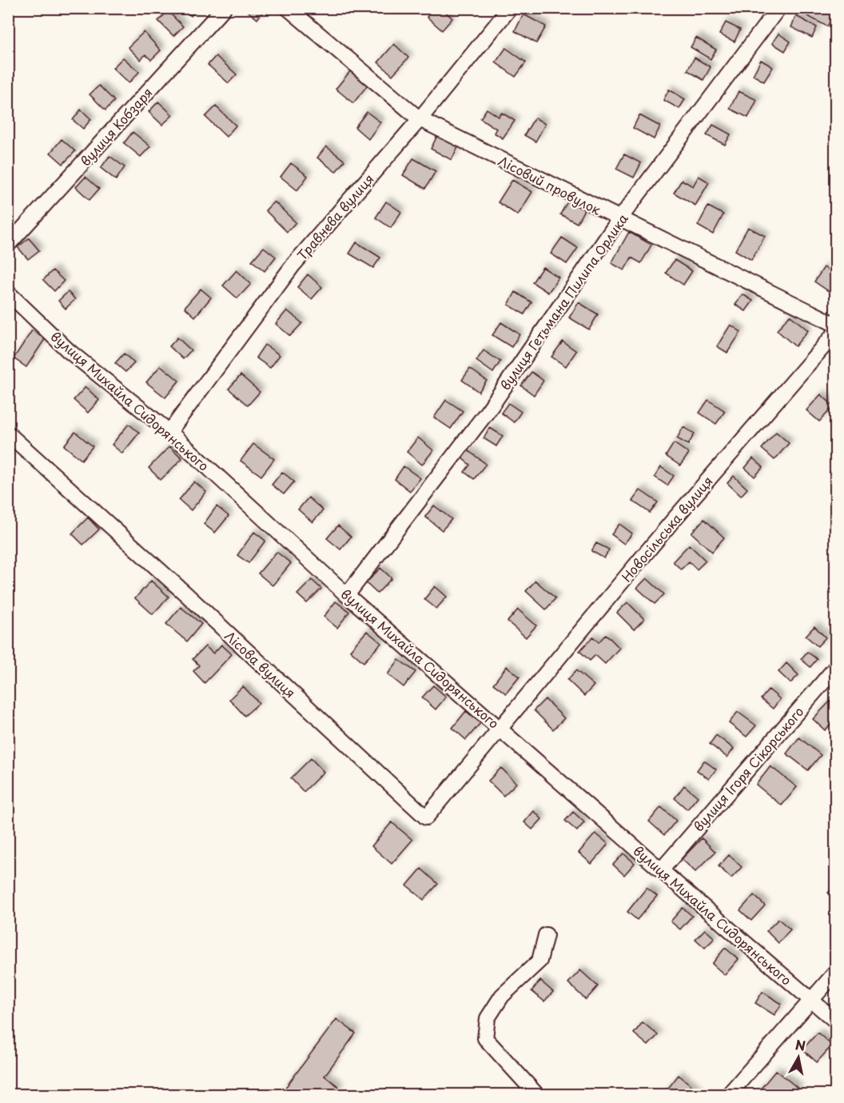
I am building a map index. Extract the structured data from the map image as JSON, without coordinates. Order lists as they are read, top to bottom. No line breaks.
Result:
{"streets":{"street":["вулиця Кобзаря","Лісовий провулок","Травнева вулиця","вулиця Гетьмана Пилипа Орлика","вулиця Михайла Сидорянського","Новосільська вулиця","Лісова вулиця","вулиця Ігоря Сікорського"]},"crossings":[["Лісовий провулок","Травнева вулиця"],["Лісовий провулок","вулиця Гетьмана Пилипа Орлика"],["Травнева вулиця","вулиця Михайла Сидорянського"],["вулиця Гетьмана Пилипа Орлика","вулиця Михайла Сидорянського"],["вулиця Михайла Сидорянського","Новосільська вулиця"],["вулиця Михайла Сидорянського","Лісова вулиця"],["вулиця Михайла Сидорянського","вулиця Ігоря Сікорського"],["Новосільська вулиця","Лісова вулиця"]],"north":"top"}
